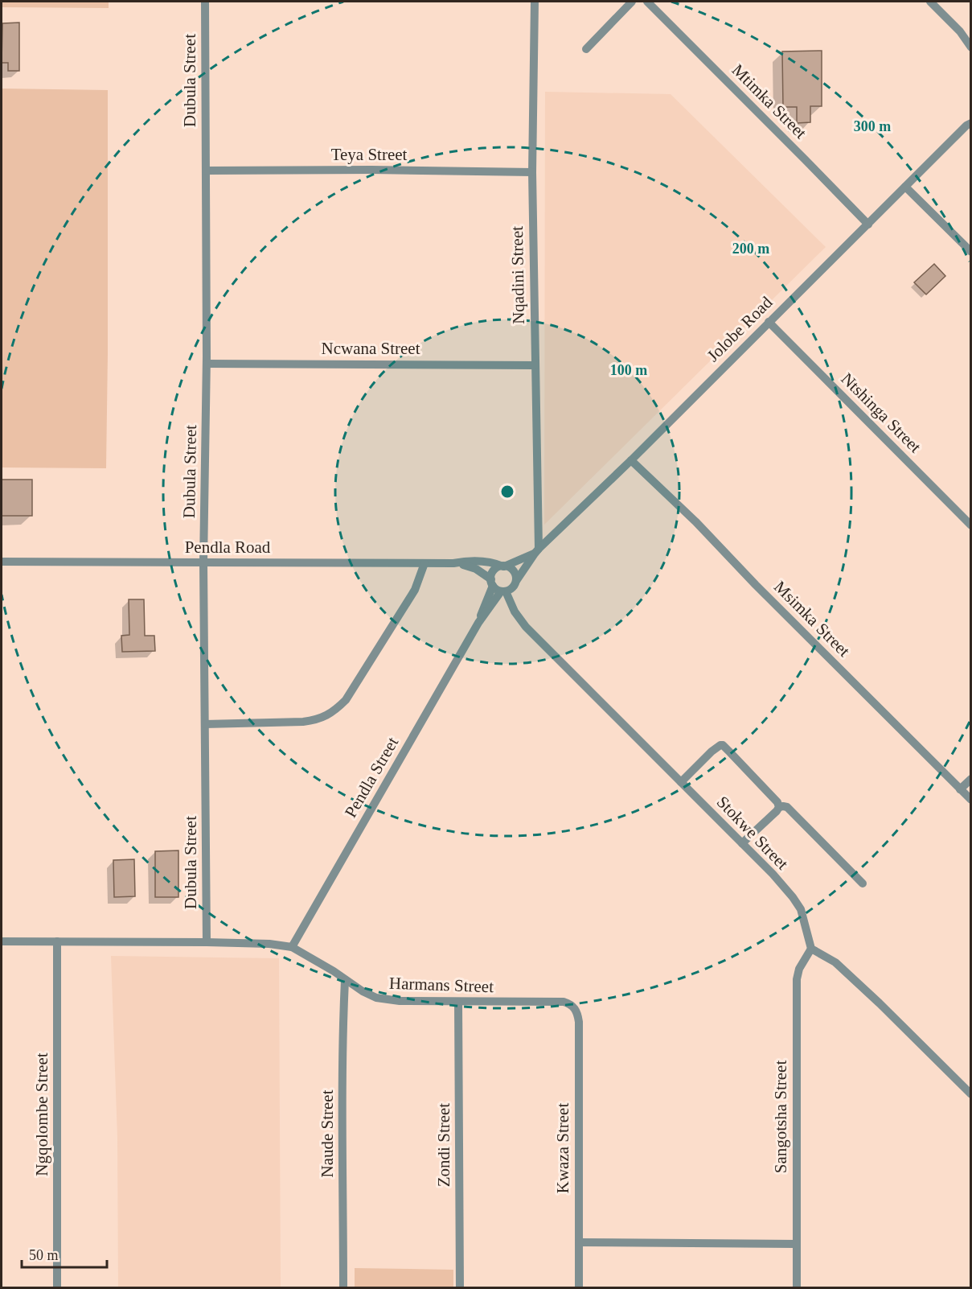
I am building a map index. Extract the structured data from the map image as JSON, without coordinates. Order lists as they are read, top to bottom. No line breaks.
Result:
{"streets":{"street":["Dubula Street","Mtimka Street","Teya Street","Nqadini Street","Jolobe Road","Ncwana Street","Ntshinga Street","Pendla Road","Msimka Street","Pendla Street","Stokwe Street","Harmans Street","Ngqolombe Street","Sangotsha Street","Naude Street","Zondi Street","Kwaza Street"]},"crossings":[["Dubula Street","Teya Street"],["Dubula Street","Ncwana Street"],["Dubula Street","Pendla Road"],["Dubula Street","Harmans Street"],["Mtimka Street","Jolobe Road"],["Teya Street","Nqadini Street"],["Nqadini Street","Jolobe Road"],["Nqadini Street","Ncwana Street"],["Jolobe Road","Ntshinga Street"],["Jolobe Road","Pendla Road"],["Jolobe Road","Msimka Street"],["Jolobe Road","Pendla Street"],["Jolobe Road","Stokwe Street"],["Pendla Road","Pendla Street"],["Pendla Road","Stokwe Street"],["Pendla Street","Stokwe Street"],["Pendla Street","Harmans Street"],["Stokwe Street","Sangotsha Street"],["Harmans Street","Ngqolombe Street"],["Harmans Street","Naude Street"],["Harmans Street","Zondi Street"],["Harmans Street","Kwaza Street"]],"scale_bar":"50 m","rings":["300 m","200 m","100 m"]}
